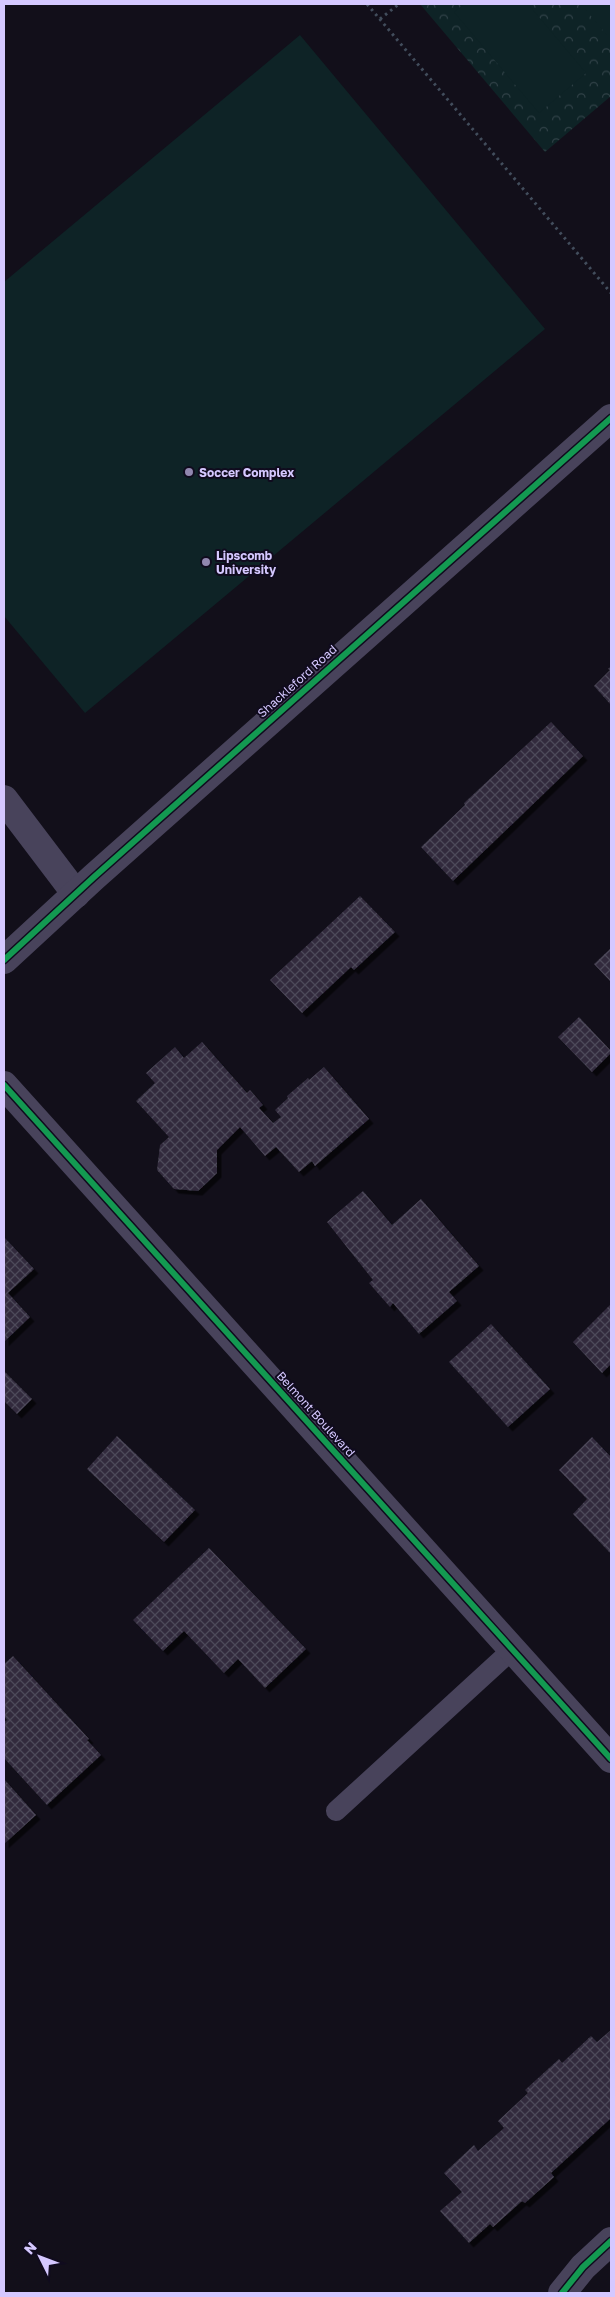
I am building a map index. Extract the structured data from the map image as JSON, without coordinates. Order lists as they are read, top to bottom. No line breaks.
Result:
{"streets":{"street":["Shackleford Road","Belmont Boulevard"]},"places":["Soccer Complex","Lipscomb University"],"north":"top left"}
